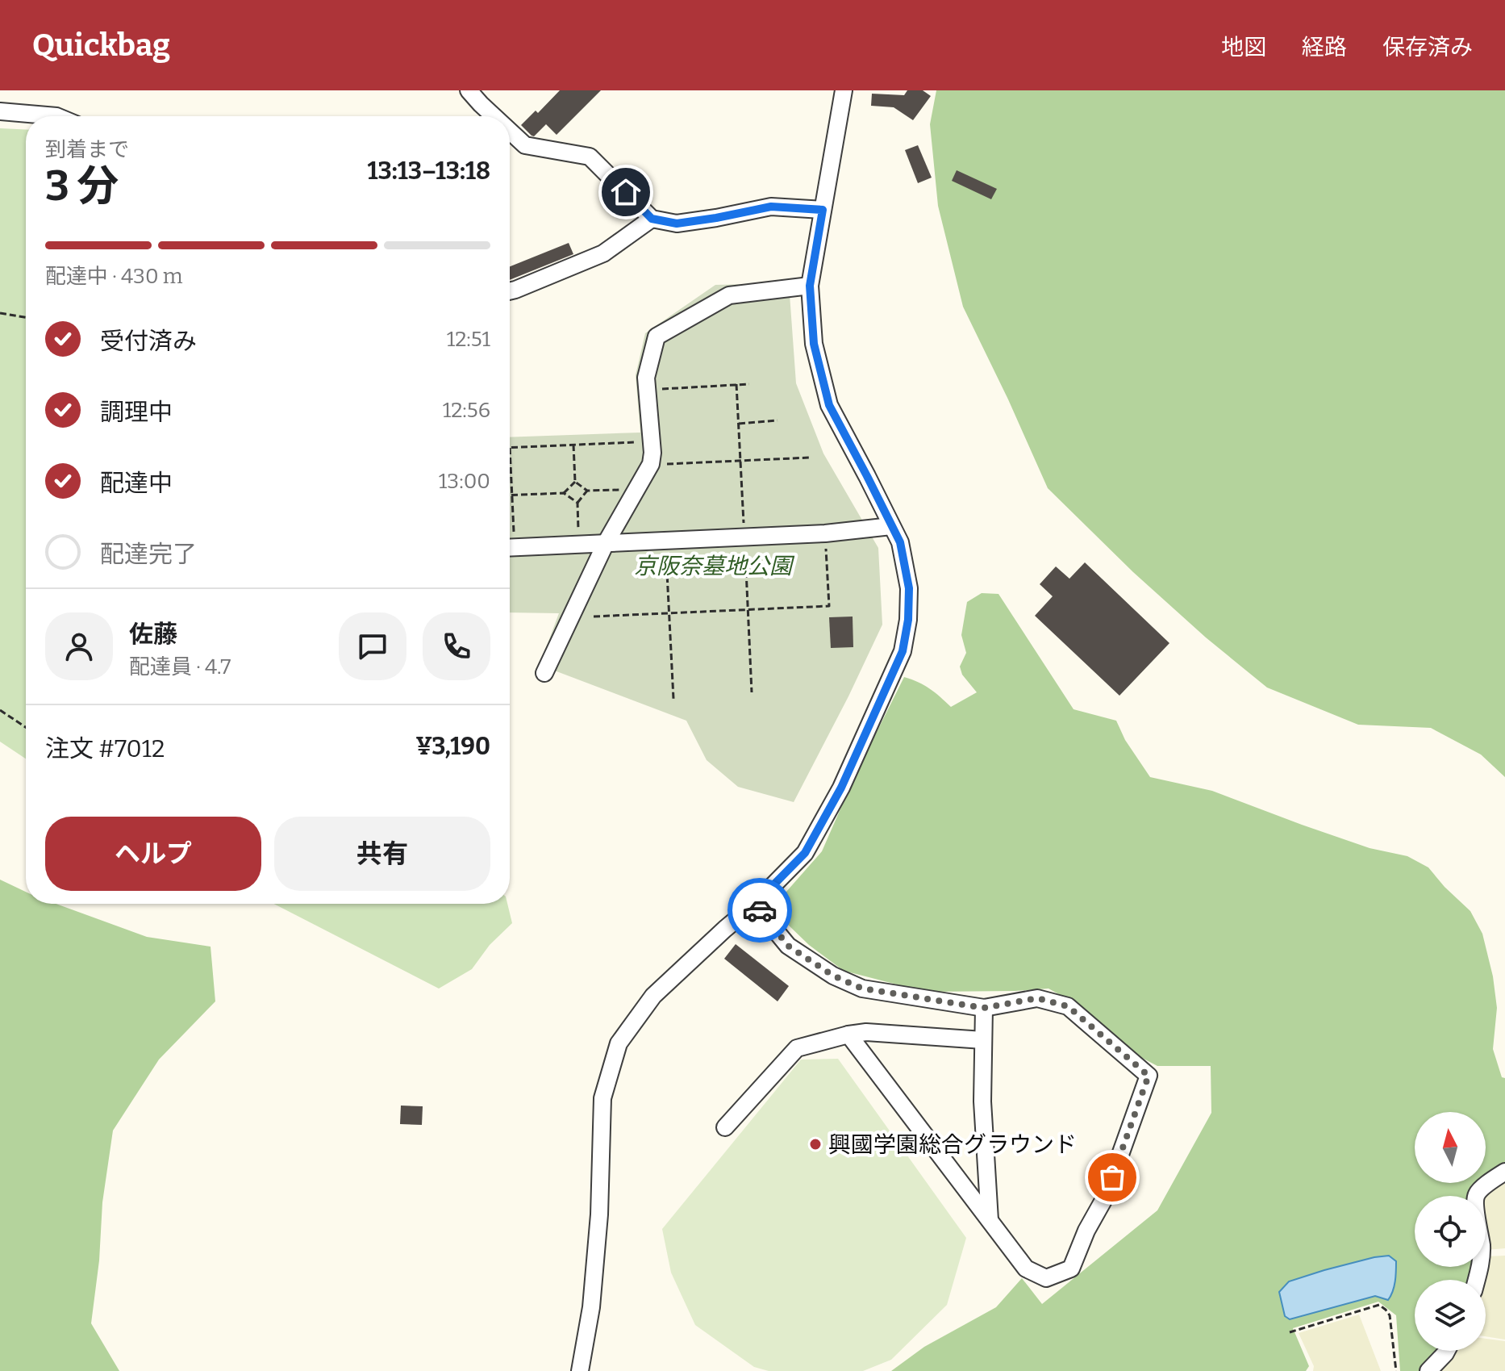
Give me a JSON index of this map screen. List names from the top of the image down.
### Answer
{
  "parks": ["京阪奈墓地公園"],
  "places": ["興國学園総合グラウンド"],
  "north": "top",
  "page": {
    "header": "Quickbag",
    "nav": ["地図", "経路", "保存済み"],
    "heading": ["3 分", "到着まで", "13:13–13:18"],
    "panel": [
      "佐藤",
      "配達員 · 4.7",
      "注文 #7012",
      "¥3,190"
    ],
    "bar": "配達中 · 430 m",
    "list": [
      ["受付済み", "12:51"],
      ["調理中", "12:56"],
      ["配達中", "13:00"],
      "配達完了"
    ],
    "buttons": ["ヘルプ", "共有"]
  }
}
